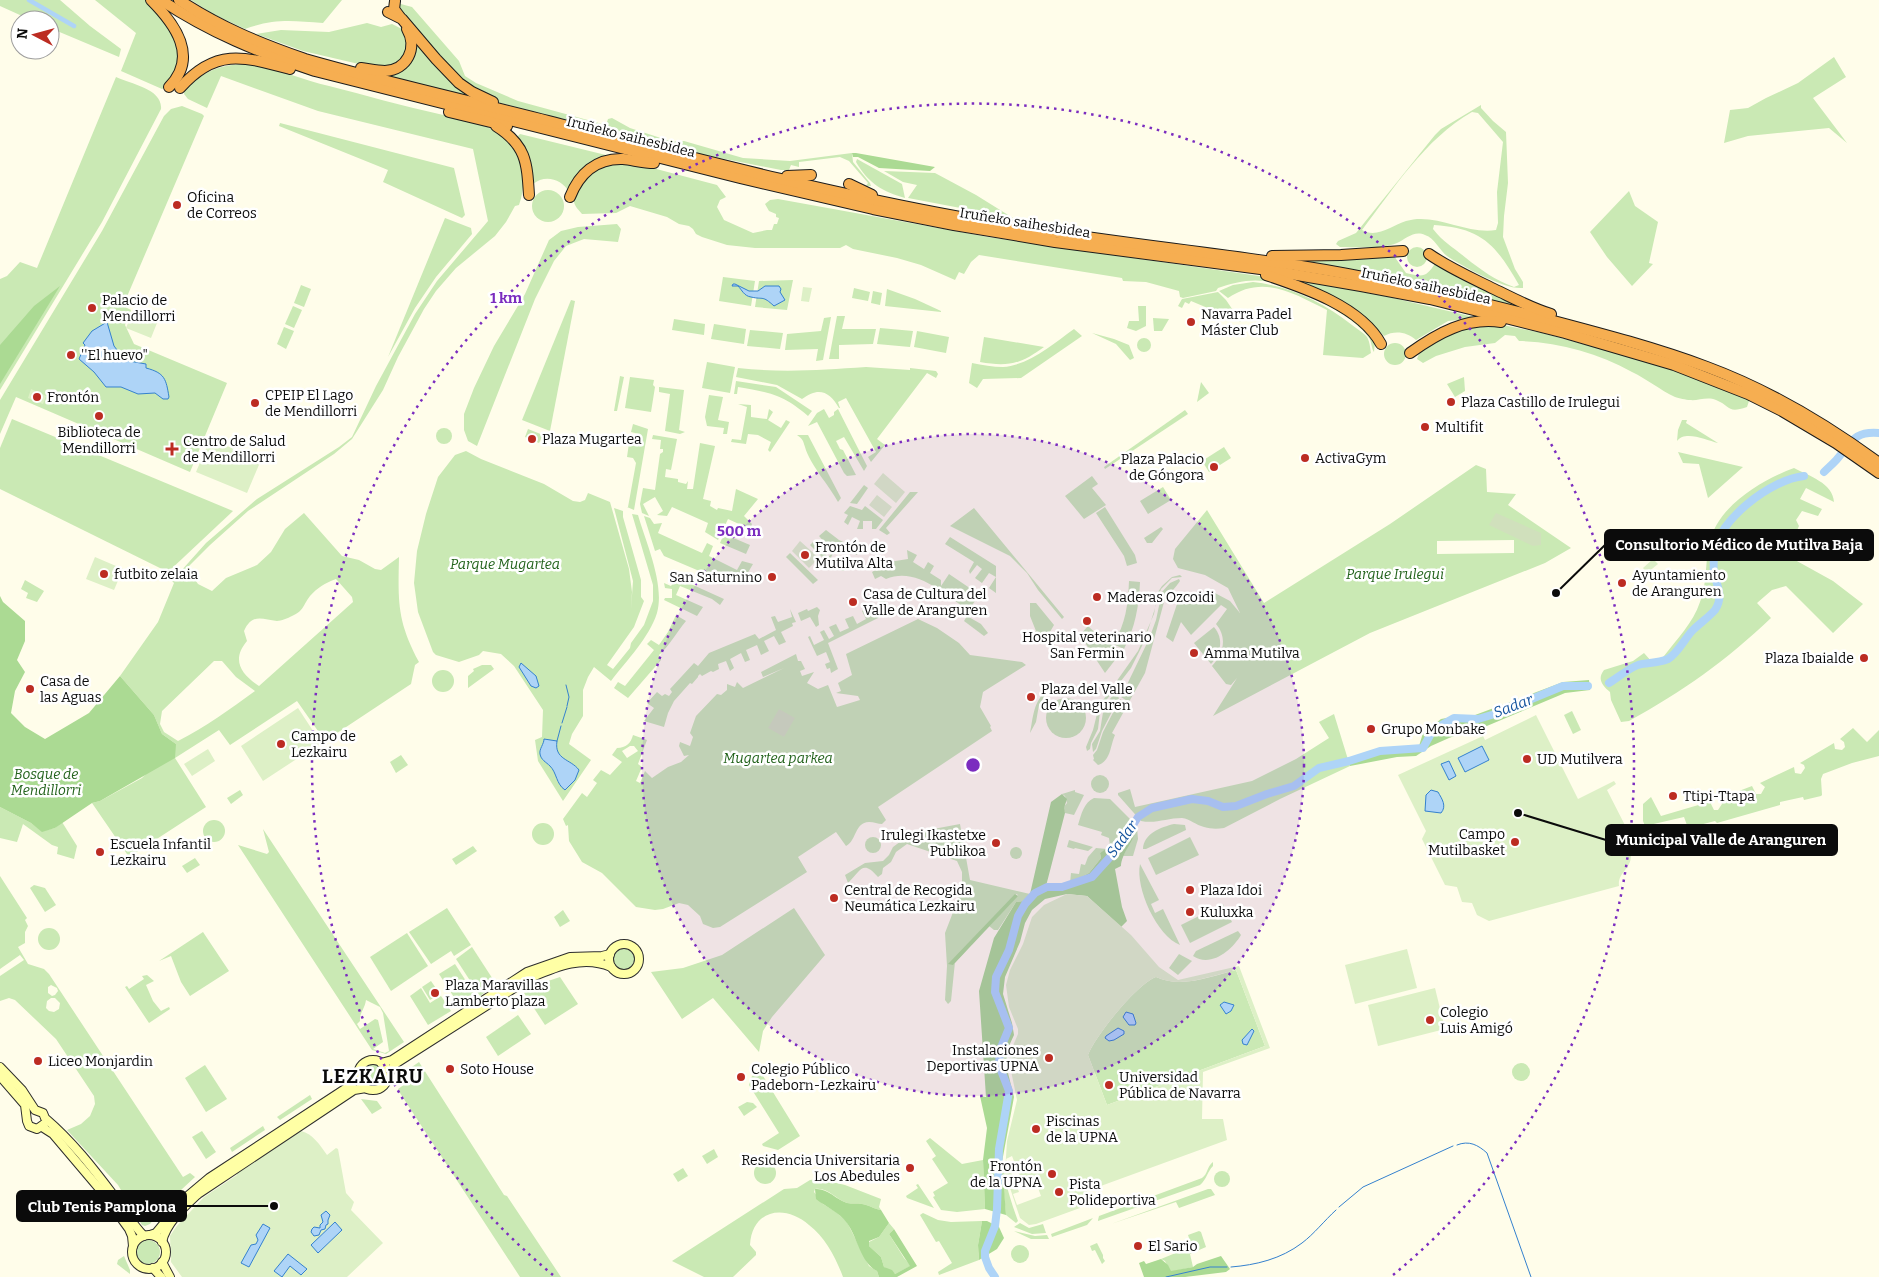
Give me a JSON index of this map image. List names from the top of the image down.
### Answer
{
  "streets": {
    "highway": ["Iruñeko saihesbidea"]
  },
  "districts": ["LEZKAIRU"],
  "water": ["Sadar"],
  "parks": [
    "Parque Mugartea",
    "Parque Irulegui",
    "Mugartea parkea",
    "Bosque de Mendillorri"
  ],
  "places": {
    "other": [
      "Oficina de Correos",
      "Palacio de Mendillorri",
      "Navarra Padel Máster Club",
      "''El huevo\"",
      "Frontón",
      "Plaza Castillo de Irulegui",
      "CPEIP El Lago de Mendillorri",
      "Biblioteca de Mendillorri",
      "Multifit",
      "Plaza Mugartea",
      "ActivaGym",
      "Plaza Palacio de Góngora",
      "Frontón de Mutilva Alta",
      "futbito zelaia",
      "San Saturnino",
      "Ayuntamiento de Aranguren",
      "Consultorio Médico de Mutilva Baja",
      "Maderas Ozcoidi",
      "Casa de Cultura del Valle de Aranguren",
      "Hospital veterinario San Fermin",
      "Amma Mutilva",
      "Plaza Ibaialde",
      "Casa de las Aguas",
      "Plaza del Valle de Aranguren",
      "Grupo Monbake",
      "Campo de Lezkairu",
      "UD Mutilvera",
      "Ttipi-Ttapa",
      "Municipal Valle de Aranguren",
      "Campo Mutilbasket",
      "Irulegi Ikastetxe Publikoa",
      "Escuela Infantil Lezkairu",
      "Plaza Idoi",
      "Central de Recogida Neumática Lezkairu",
      "Kuluxka",
      "Plaza Maravillas Lamberto plaza",
      "Colegio Luis Amigó",
      "Instalaciones Deportivas UPNA",
      "Liceo Monjardin",
      "Soto House",
      "Colegio Público Padeborn-Lezkairu",
      "Universidad Pública de Navarra",
      "Piscinas de la UPNA",
      "Residencia Universitaria Los Abedules",
      "Frontón de la UPNA",
      "Pista Polideportiva",
      "Club Tenis Pamplona",
      "El Sario"
    ],
    "health": ["Centro de Salud de Mendillorri"]
  },
  "north": "left",
  "rings": ["1 km", "500 m"]
}
